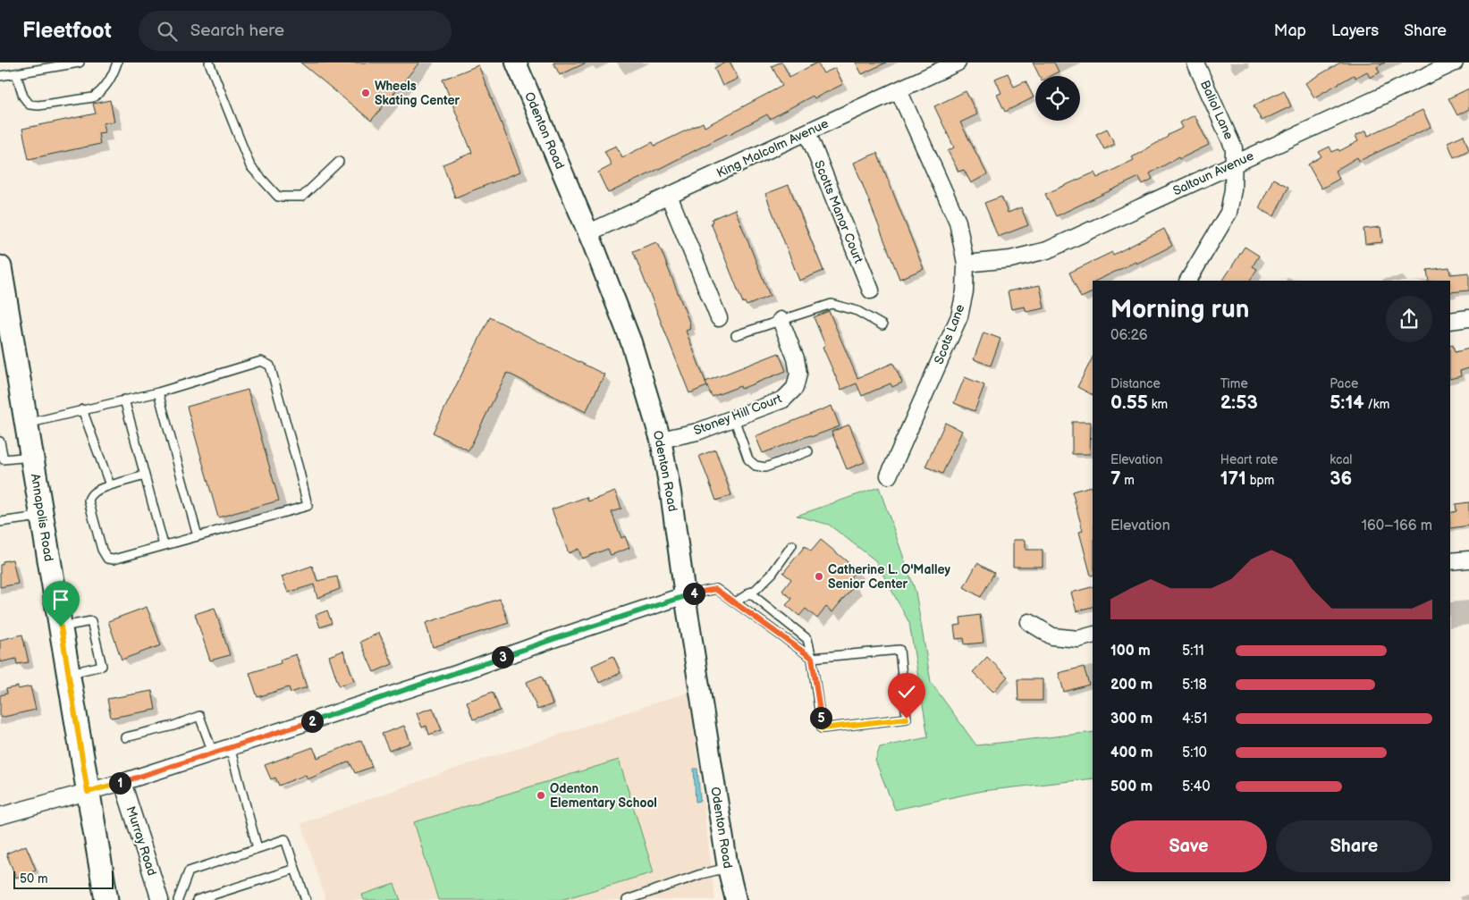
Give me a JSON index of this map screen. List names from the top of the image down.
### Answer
{
  "streets": {
    "main road": ["Annapolis Road"],
    "street": [
      "Baliol Lane",
      "Odenton Road",
      "King Malcolm Avenue",
      "Saltoun Avenue",
      "Scotts Manor Court",
      "Scots Lane",
      "Stoney Hill Court",
      "Murray Road"
    ]
  },
  "crossings": [
    ["Baliol Lane", "Saltoun Avenue"],
    ["Odenton Road", "King Malcolm Avenue"],
    ["Odenton Road", "Stoney Hill Court"],
    ["King Malcolm Avenue", "Scotts Manor Court"],
    ["King Malcolm Avenue", "Scots Lane"],
    ["Saltoun Avenue", "Scots Lane"]
  ],
  "places": ["Wheels Skating Center", "Catherine L. O'Malley Senior Center", "Odenton Elementary School"],
  "scale_bar": "50 m",
  "page": {
    "header": "Fleetfoot",
    "search": "Search here",
    "nav": ["Map", "Layers", "Share"],
    "heading": ["Morning run", "06:26"],
    "stats": [
      ["Distance", "0.55 km"],
      ["Time", "2:53"],
      ["Pace", "5:14 /km"],
      ["Elevation", "7 m"],
      ["Heart rate", "171 bpm"],
      ["kcal", "36"]
    ],
    "chart": ["Elevation", "160–166 m"],
    "pins": [
      "4",
      "3",
      "5",
      "2",
      "1"
    ],
    "list": [
      {
        "name": "100 m",
        "note": "5:11"
      },
      {
        "name": "200 m",
        "note": "5:18"
      },
      {
        "name": "300 m",
        "note": "4:51"
      },
      {
        "name": "400 m",
        "note": "5:10"
      },
      {
        "name": "500 m",
        "note": "5:40"
      }
    ],
    "buttons": ["Save", "Share"],
    "scale": "50 m"
  }
}
